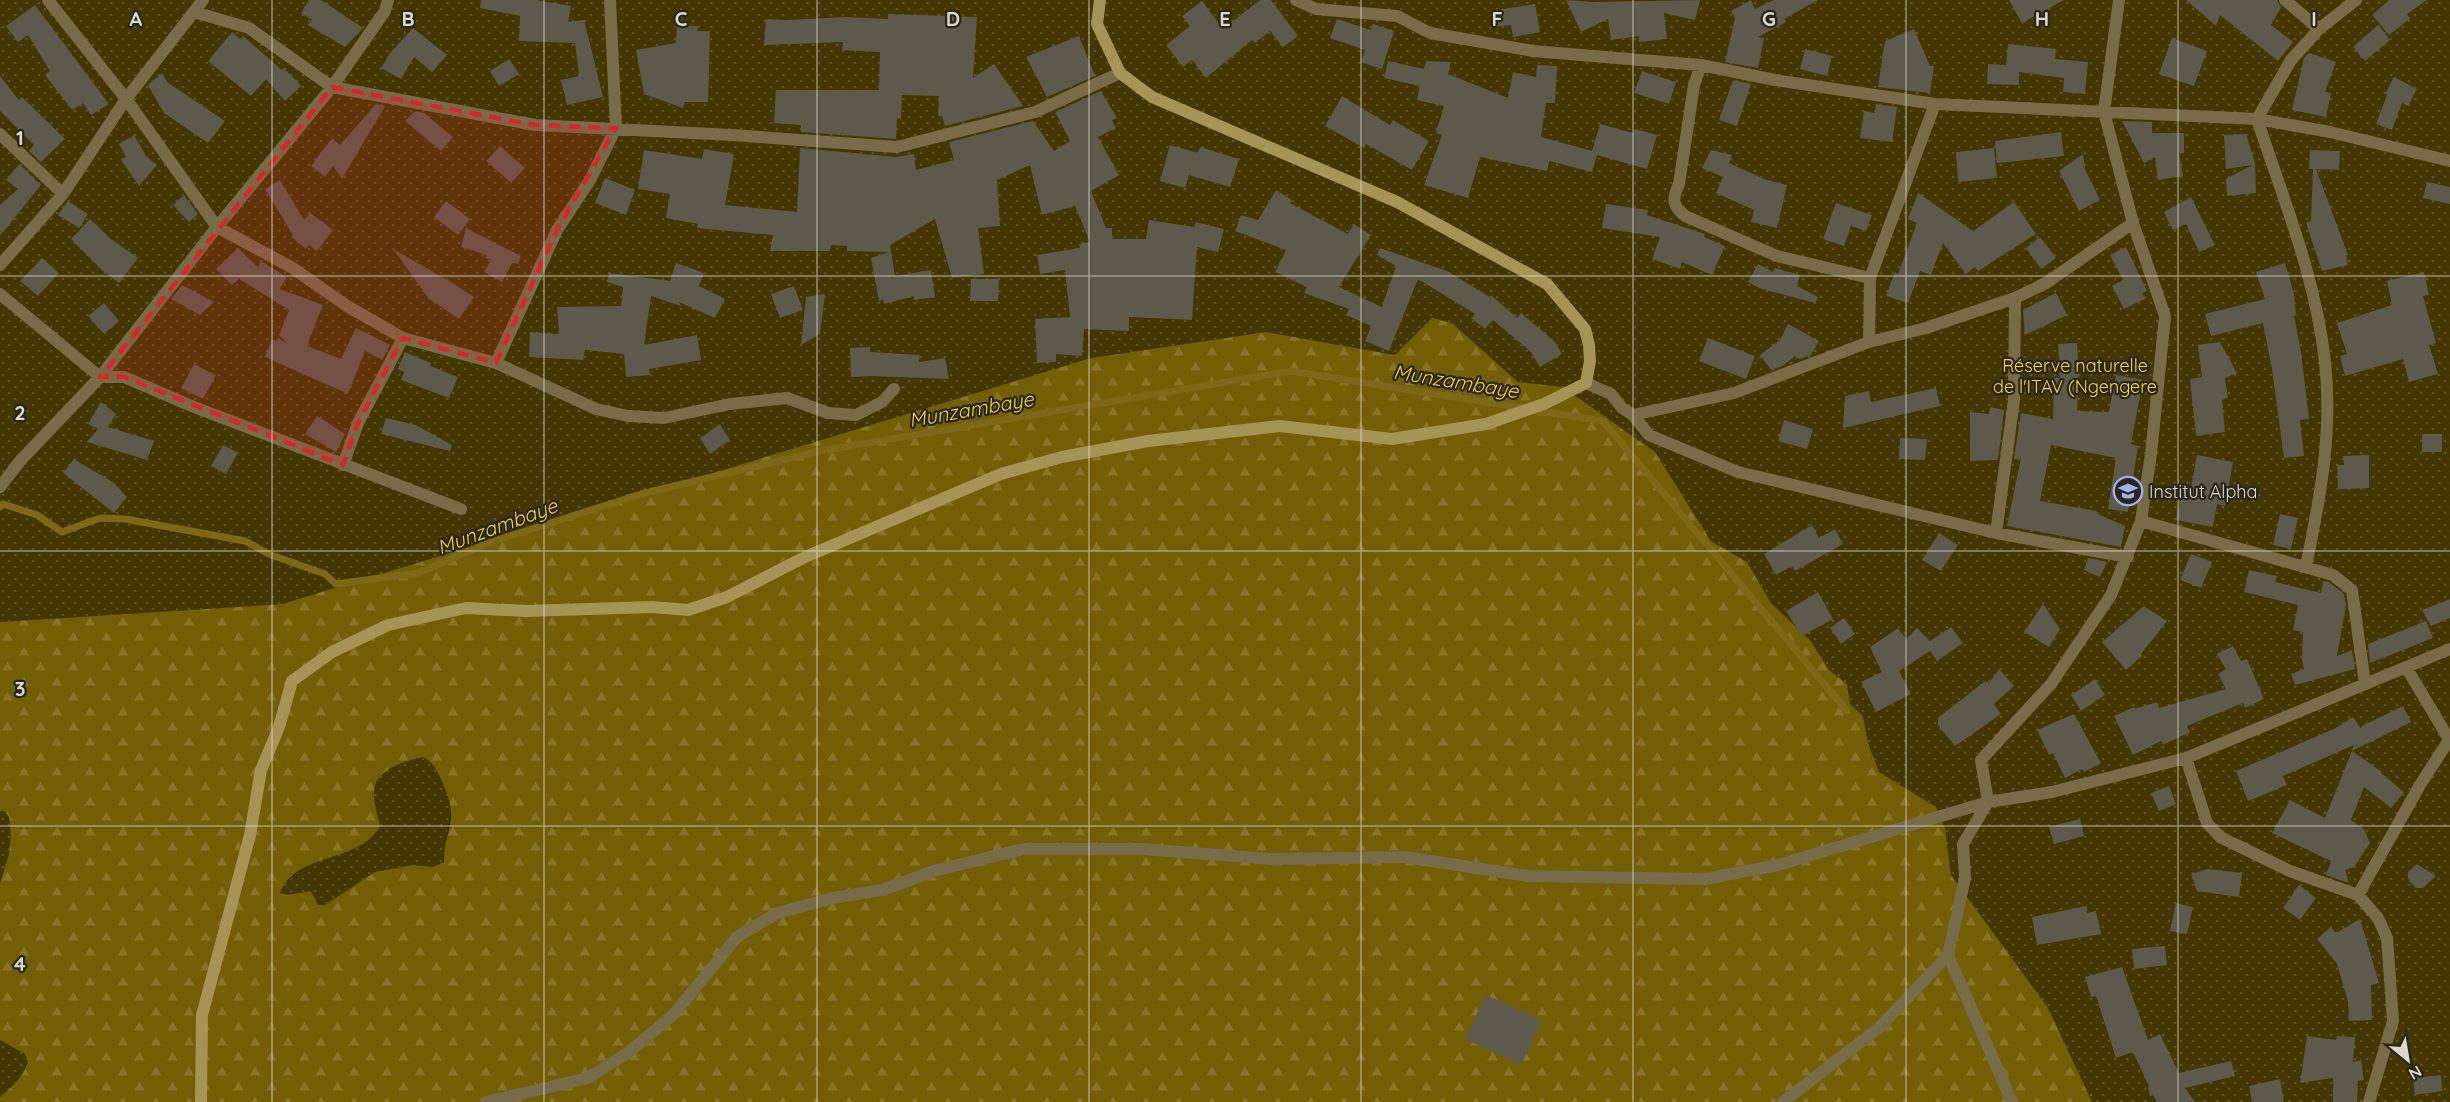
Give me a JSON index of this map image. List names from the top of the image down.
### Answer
{
  "water": ["Munzambaye"],
  "parks": ["Réserve naturelle de l'ITAV (Ngengere"],
  "places": {
    "school or university": ["Institut Alpha"]
  },
  "north": "bottom right",
  "grid": {
    "columns": [
      "A",
      "B",
      "C",
      "D",
      "E",
      "F",
      "G",
      "H",
      "I"
    ],
    "rows": [
      "1",
      "2",
      "3",
      "4"
    ]
  }
}
